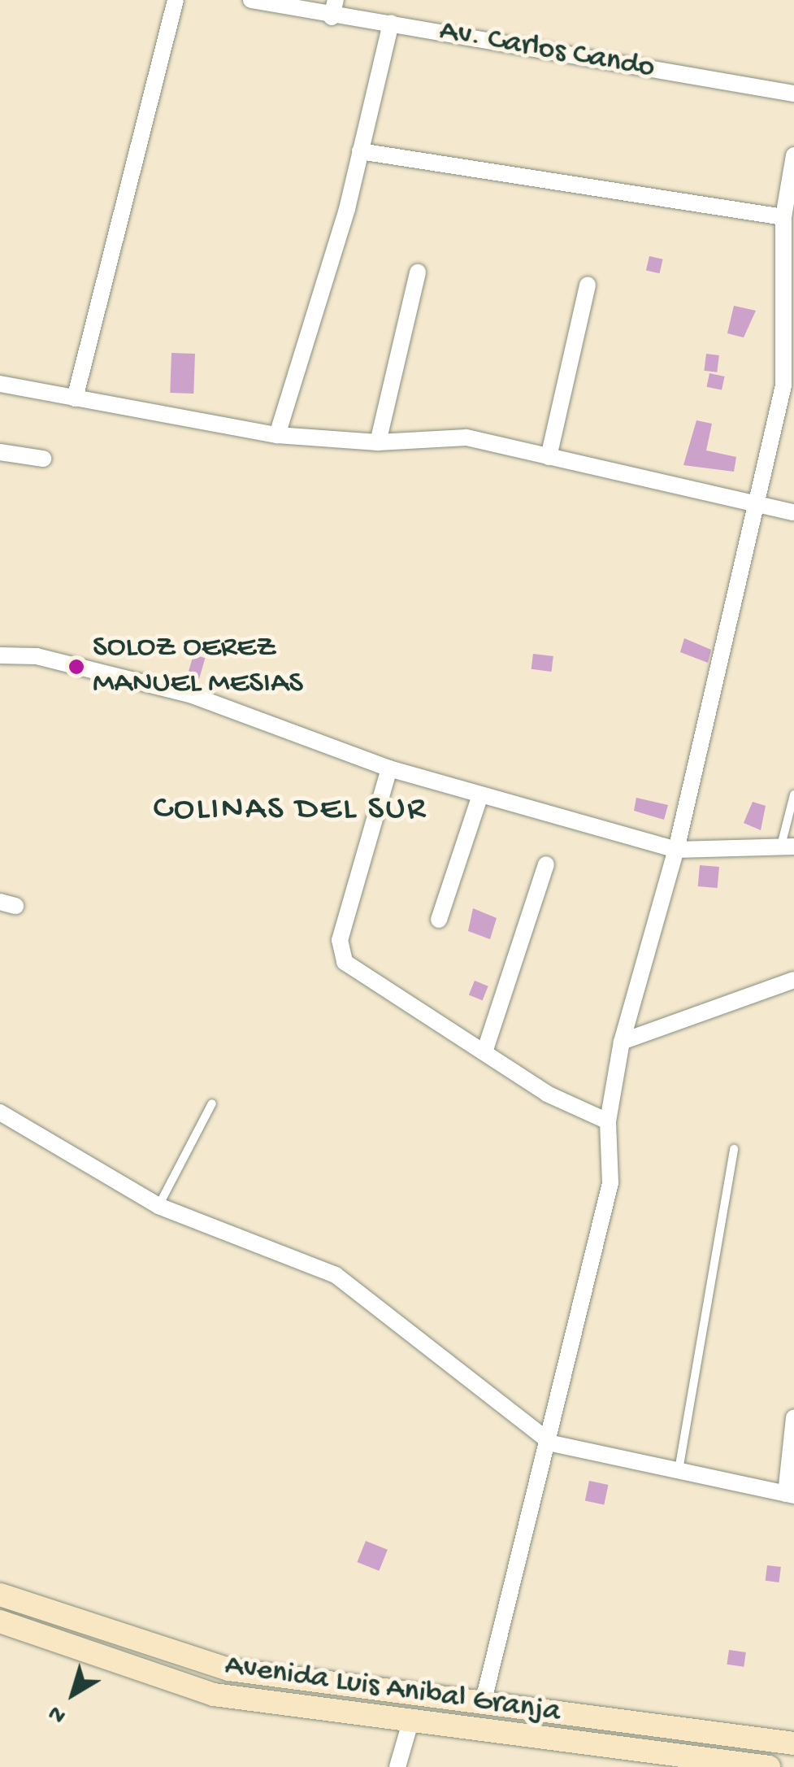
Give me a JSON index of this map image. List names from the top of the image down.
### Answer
{
  "streets": {
    "main road": ["Avenida Luis Anibal Granja"],
    "street": ["Av. Carlos Cando"]
  },
  "districts": ["COLINAS DEL SUR"],
  "places": ["SOLOZ OEREZ MANUEL MESIAS"],
  "north": "bottom left"
}
